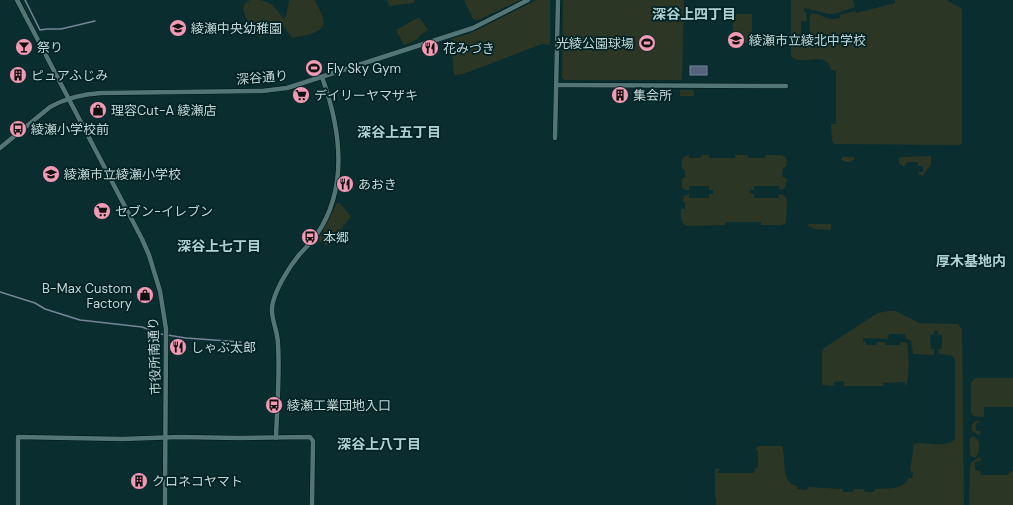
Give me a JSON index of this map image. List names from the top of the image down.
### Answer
{
  "streets": {
    "street": ["深谷通り", "市役所南通り"]
  },
  "crossings": [
    ["深谷通り", "市役所南通り"]
  ],
  "districts": [
    "深谷上四丁目",
    "深谷上五丁目",
    "深谷上七丁目",
    "厚木基地内",
    "深谷上八丁目"
  ],
  "places": {
    "school or university": ["綾瀬中央幼稚園", "綾瀬市立綾北中学校", "綾瀬市立綾瀬小学校"],
    "sports": ["光綾公園球場", "Fly Sky Gym"],
    "bar": ["祭り"],
    "restaurant": ["花みづき", "あおき", "しゃぶ太郎"],
    "building": ["ピュアふじみ", "集会所", "クロネコヤマト"],
    "supermarket": ["デイリーヤマザキ", "セブン-イレブン"],
    "shop": ["理容Cut-A 綾瀬店", "B-Max Custom Factory"],
    "bus stop": ["綾瀬小学校前", "本郷", "綾瀬工業団地入口"]
  }
}
